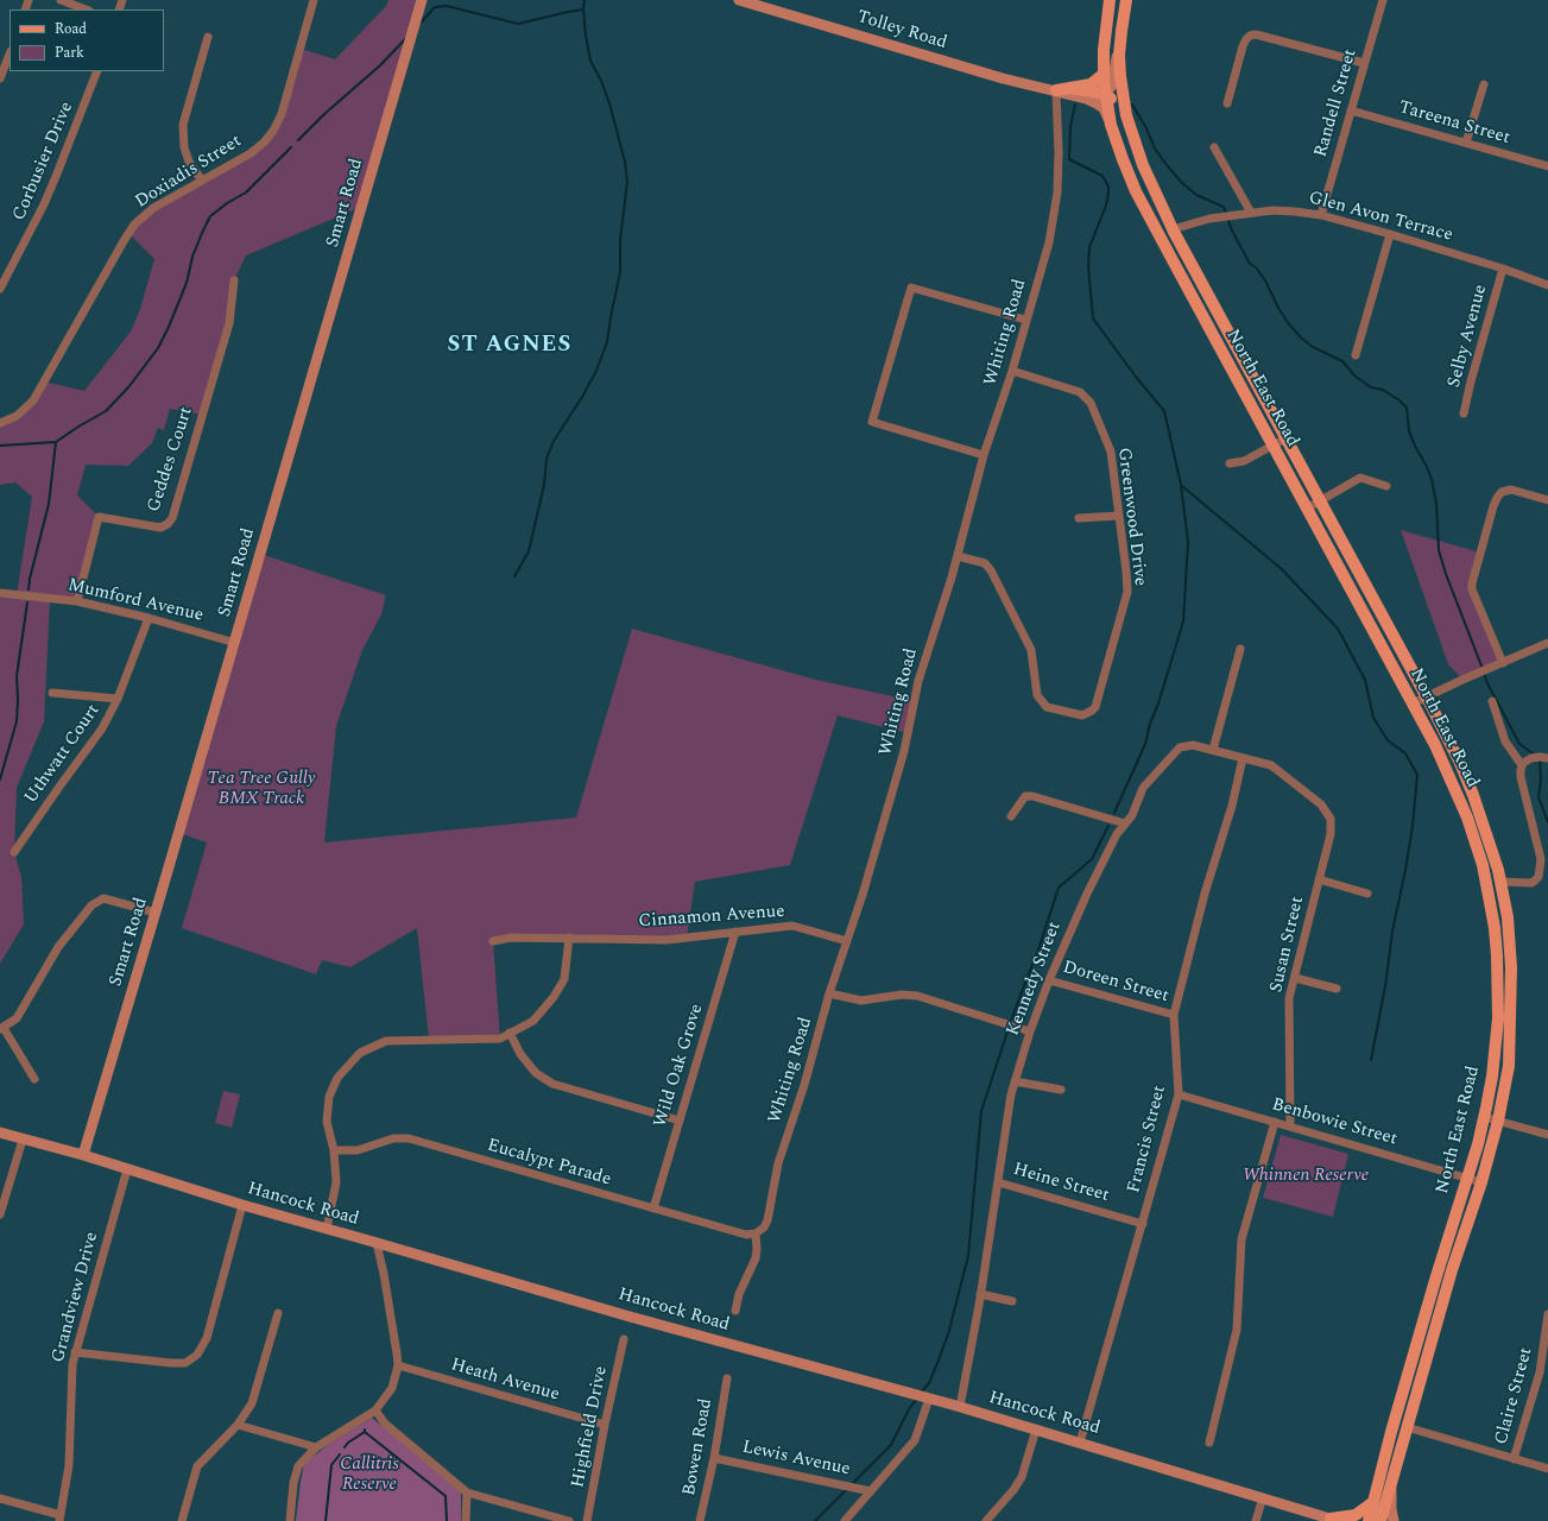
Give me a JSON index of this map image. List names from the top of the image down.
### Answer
{
  "streets": {
    "main road": [
      "Tolley Road",
      "Smart Road",
      "North East Road",
      "Hancock Road"
    ],
    "street": [
      "Randell Street",
      "Tareena Street",
      "Corbusier Drive",
      "Doxiadis Street",
      "Glen Avon Terrace",
      "Whiting Road",
      "Selby Avenue",
      "Geddes Court",
      "Greenwood Drive",
      "Mumford Avenue",
      "Uthwatt Court",
      "Cinnamon Avenue",
      "Susan Street",
      "Kennedy Street",
      "Doreen Street",
      "Wild Oak Grove",
      "Benbowie Street",
      "Francis Street",
      "Eucalypt Parade",
      "Heine Street",
      "Grandview Drive",
      "Heath Avenue",
      "Claire Street",
      "Highfield Drive",
      "Bowen Road",
      "Lewis Avenue"
    ]
  },
  "crossings": [
    ["Tolley Road", "Whiting Road"],
    ["Randell Street", "Tareena Street"],
    ["Randell Street", "Glen Avon Terrace"],
    ["Smart Road", "Mumford Avenue"],
    ["Smart Road", "Hancock Road"],
    ["Glen Avon Terrace", "Selby Avenue"],
    ["Glen Avon Terrace", "North East Road"],
    ["Whiting Road", "Greenwood Drive"],
    ["Whiting Road", "Cinnamon Avenue"],
    ["Whiting Road", "Eucalypt Parade"],
    ["North East Road", "Benbowie Street"],
    ["Geddes Court", "Mumford Avenue"],
    ["Mumford Avenue", "Uthwatt Court"],
    ["Cinnamon Avenue", "Wild Oak Grove"],
    ["Susan Street", "Kennedy Street"],
    ["Susan Street", "Benbowie Street"],
    ["Kennedy Street", "Doreen Street"],
    ["Kennedy Street", "Francis Street"],
    ["Kennedy Street", "Heine Street"],
    ["Kennedy Street", "Hancock Road"],
    ["Doreen Street", "Francis Street"],
    ["Wild Oak Grove", "Eucalypt Parade"],
    ["Benbowie Street", "Francis Street"],
    ["Francis Street", "Heine Street"],
    ["Francis Street", "Hancock Road"],
    ["Hancock Road", "Grandview Drive"],
    ["Heath Avenue", "Highfield Drive"],
    ["Bowen Road", "Lewis Avenue"]
  ],
  "districts": ["ST AGNES"],
  "parks": ["Tea Tree Gully BMX Track", "Whinnen Reserve", "Callitris Reserve"],
  "legend": ["Road", "Park"]
}
